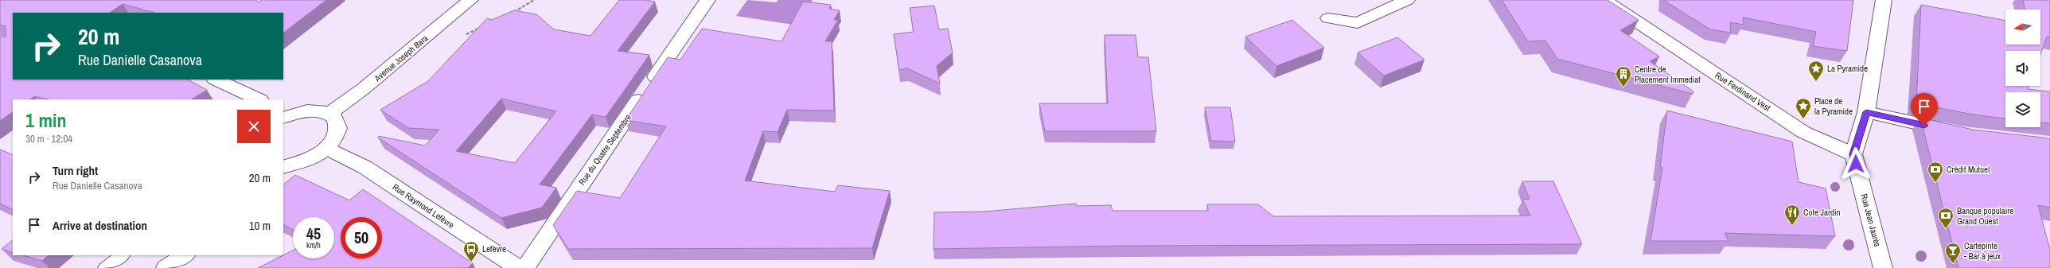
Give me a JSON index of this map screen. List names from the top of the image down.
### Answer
{
  "streets": {
    "street": [
      "Avenue Joseph Bara",
      "Rue Ferdinand Vest",
      "Rue du Quatre Septembre",
      "Rue Raymond Lefèvre",
      "Rue Jean Jaurès"
    ]
  },
  "crossings": [
    ["Rue Ferdinand Vest", "Rue Jean Jaurès"]
  ],
  "places": {
    "place": ["La Pyramide", "Place de la Pyramide"],
    "building": ["Centre de Placement Immediat"],
    "bank": ["Crédit Mutuel", "Banque populaire Grand Ouest"],
    "restaurant": ["Cote Jardin"],
    "bus stop": ["Lefèvre"],
    "bar": ["Cartepinte - Bar à jeux"]
  },
  "north": "left",
  "page": {
    "turn": ["20 m", "Rue Danielle Casanova"],
    "heading": ["1 min", "30 m · 12:04"],
    "list": [
      {
        "name": "Turn right",
        "note": "Rue Danielle Casanova",
        "value": "20 m"
      },
      {
        "name": "Arrive at destination",
        "value": "10 m"
      }
    ],
    "speed": "45 km/h",
    "limit": "50"
  }
}
